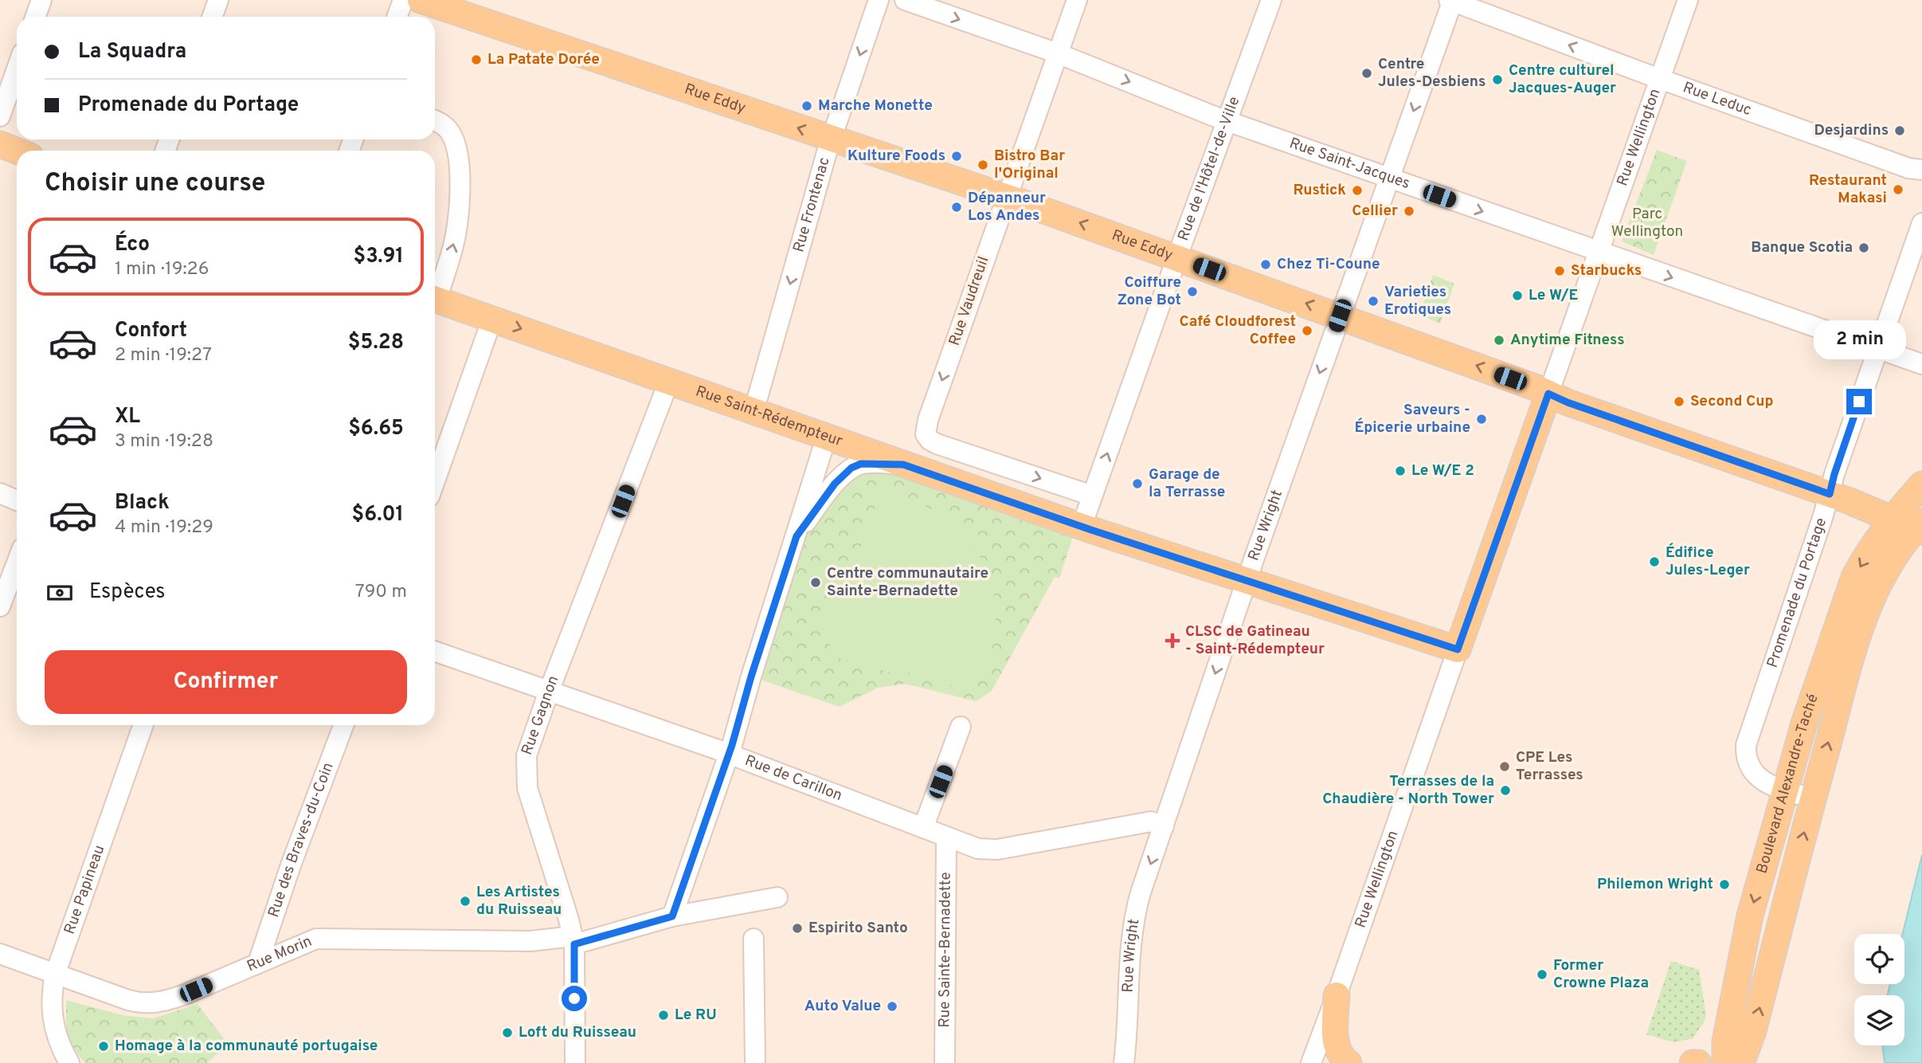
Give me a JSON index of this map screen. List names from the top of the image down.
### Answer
{
  "streets": {
    "main road": [
      "Rue Eddy",
      "Rue Wellington",
      "Rue Saint-Rédempteur",
      "Boulevard Alexandre-Taché"
    ],
    "street": [
      "Rue Leduc",
      "Rue Saint-Jacques",
      "Rue de l'Hôtel-de-Ville",
      "Rue Frontenac",
      "Rue Vaudreuil",
      "Rue Wright",
      "Promenade du Portage",
      "Rue Gagnon",
      "Rue de Carillon",
      "Rue des Braves-du-Coin",
      "Rue Papineau",
      "Rue Sainte-Bernadette",
      "Rue Morin"
    ]
  },
  "crossings": [
    ["Rue Leduc", "Rue Wellington"],
    ["Rue Leduc", "Rue Wright"],
    ["Rue Eddy", "Rue Wellington"],
    ["Rue Eddy", "Rue de l'Hôtel-de-Ville"],
    ["Rue Eddy", "Rue Frontenac"],
    ["Rue Eddy", "Rue Vaudreuil"],
    ["Rue Eddy", "Rue Wright"],
    ["Rue Eddy", "Promenade du Portage"],
    ["Rue Eddy", "Boulevard Alexandre-Taché"],
    ["Rue Wellington", "Rue Saint-Jacques"],
    ["Rue Wellington", "Rue Saint-Rédempteur"],
    ["Rue Saint-Jacques", "Rue de l'Hôtel-de-Ville"],
    ["Rue Saint-Jacques", "Rue Vaudreuil"],
    ["Rue Saint-Jacques", "Rue Wright"],
    ["Rue Saint-Jacques", "Promenade du Portage"],
    ["Rue de l'Hôtel-de-Ville", "Rue Vaudreuil"],
    ["Rue de l'Hôtel-de-Ville", "Rue Saint-Rédempteur"],
    ["Rue Frontenac", "Rue Saint-Rédempteur"],
    ["Rue Saint-Rédempteur", "Rue Wright"],
    ["Rue Saint-Rédempteur", "Rue Gagnon"],
    ["Rue Wright", "Rue de Carillon"],
    ["Promenade du Portage", "Boulevard Alexandre-Taché"],
    ["Rue Gagnon", "Rue de Carillon"],
    ["Rue Gagnon", "Rue Morin"],
    ["Rue de Carillon", "Rue Sainte-Bernadette"],
    ["Rue des Braves-du-Coin", "Rue Morin"],
    ["Rue Papineau", "Rue Morin"]
  ],
  "one_way": [
    "Rue Leduc",
    "Rue Eddy",
    "Rue Saint-Jacques",
    "Rue de l'Hôtel-de-Ville",
    "Rue Frontenac",
    "Rue Wright"
  ],
  "parks": ["Parc Wellington"],
  "places": {
    "other": [
      "La Patate Dorée",
      "Centre Jules-Desbiens",
      "Centre culturel Jacques-Auger",
      "Marche Monette",
      "Desjardins",
      "Kulture Foods",
      "Bistro Bar l'Original",
      "Restaurant Makasi",
      "Rustick",
      "Dépanneur Los Andes",
      "Cellier",
      "Banque Scotia",
      "Chez Ti-Coune",
      "Starbucks",
      "Coiffure Zone Bot",
      "Le W/E",
      "Varieties Erotiques",
      "Café Cloudforest Coffee",
      "Anytime Fitness",
      "Second Cup",
      "Saveurs - Épicerie urbaine",
      "Le W/E 2",
      "Garage de la Terrasse",
      "Édifice Jules-Leger",
      "Centre communautaire Sainte-Bernadette",
      "CPE Les Terrasses",
      "Terrasses de la Chaudière - North Tower",
      "Philemon Wright",
      "Les Artistes du Ruisseau",
      "Espirito Santo",
      "Former Crowne Plaza",
      "Auto Value",
      "Le RU",
      "Loft du Ruisseau",
      "Homage à la communauté portugaise"
    ],
    "health": ["CLSC de Gatineau - Saint-Rédempteur"]
  },
  "page": {
    "banner": ["La Squadra", "Promenade du Portage"],
    "heading": "Choisir une course",
    "list": [
      {
        "name": "Éco",
        "note": "1 min · 19:26",
        "value": "$3.91"
      },
      {
        "name": "Confort",
        "note": "2 min · 19:27",
        "value": "$5.28"
      },
      {
        "name": "XL",
        "note": "3 min · 19:28",
        "value": "$6.65"
      },
      {
        "name": "Black",
        "note": "4 min · 19:29",
        "value": "$6.01"
      }
    ],
    "bubble": "2 min",
    "pay": ["Espèces", "790 m"],
    "buttons": "Confirmer"
  }
}
